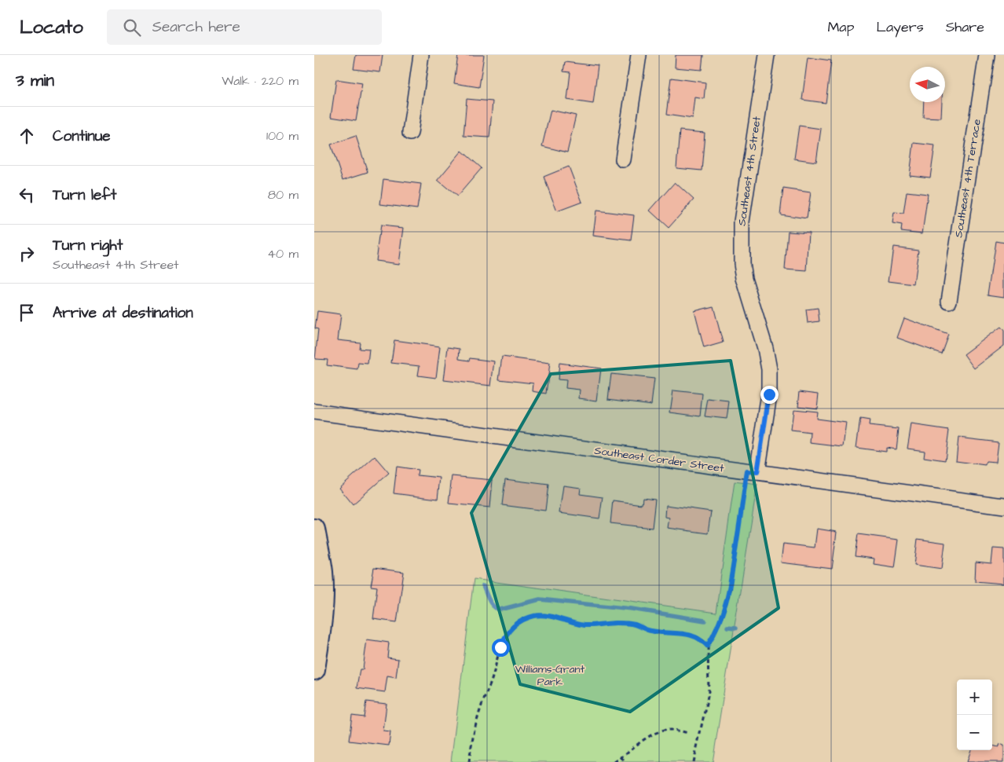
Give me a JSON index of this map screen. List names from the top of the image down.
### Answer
{
  "streets": {
    "street": ["Southeast 4th Street", "Southeast 4th Terrace", "Southeast Corder Street"]
  },
  "crossings": [
    ["Southeast 4th Street", "Southeast Corder Street"]
  ],
  "parks": ["Williams-Grant Park"],
  "north": "left",
  "page": {
    "header": "Locato",
    "search": "Search here",
    "nav": ["Map", "Layers", "Share"],
    "heading": ["3 min", "Walk · 220 m"],
    "list": [
      ["Continue", "100 m"],
      ["Turn left", "80 m"],
      ["Turn right", "Southeast 4th Street", "40 m"],
      "Arrive at destination"
    ],
    "map_buttons": ["+", "−"]
  }
}
